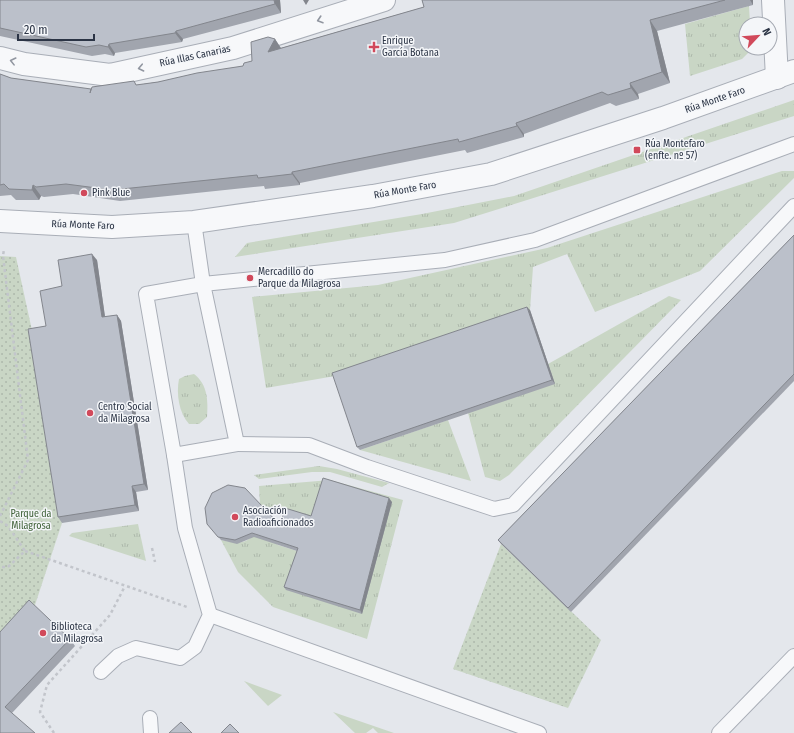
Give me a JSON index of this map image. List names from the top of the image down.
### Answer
{
  "streets": {
    "street": ["Rúa Illas Canarias", "Rúa Monte Faro"]
  },
  "one_way": ["Rúa Illas Canarias"],
  "parks": ["Parque da Milagrosa"],
  "places": {
    "health": ["Enrique García Botana"],
    "transit": ["Rúa Montefaro (enfte. nº 57)"],
    "other": [
      "Pink Blue",
      "Mercadillo do Parque da Milagrosa",
      "Centro Social da Milagrosa",
      "Asociación Radioaficionados",
      "Biblioteca da Milagrosa"
    ]
  },
  "scale_bar": "20 m",
  "north": "top right"
}
